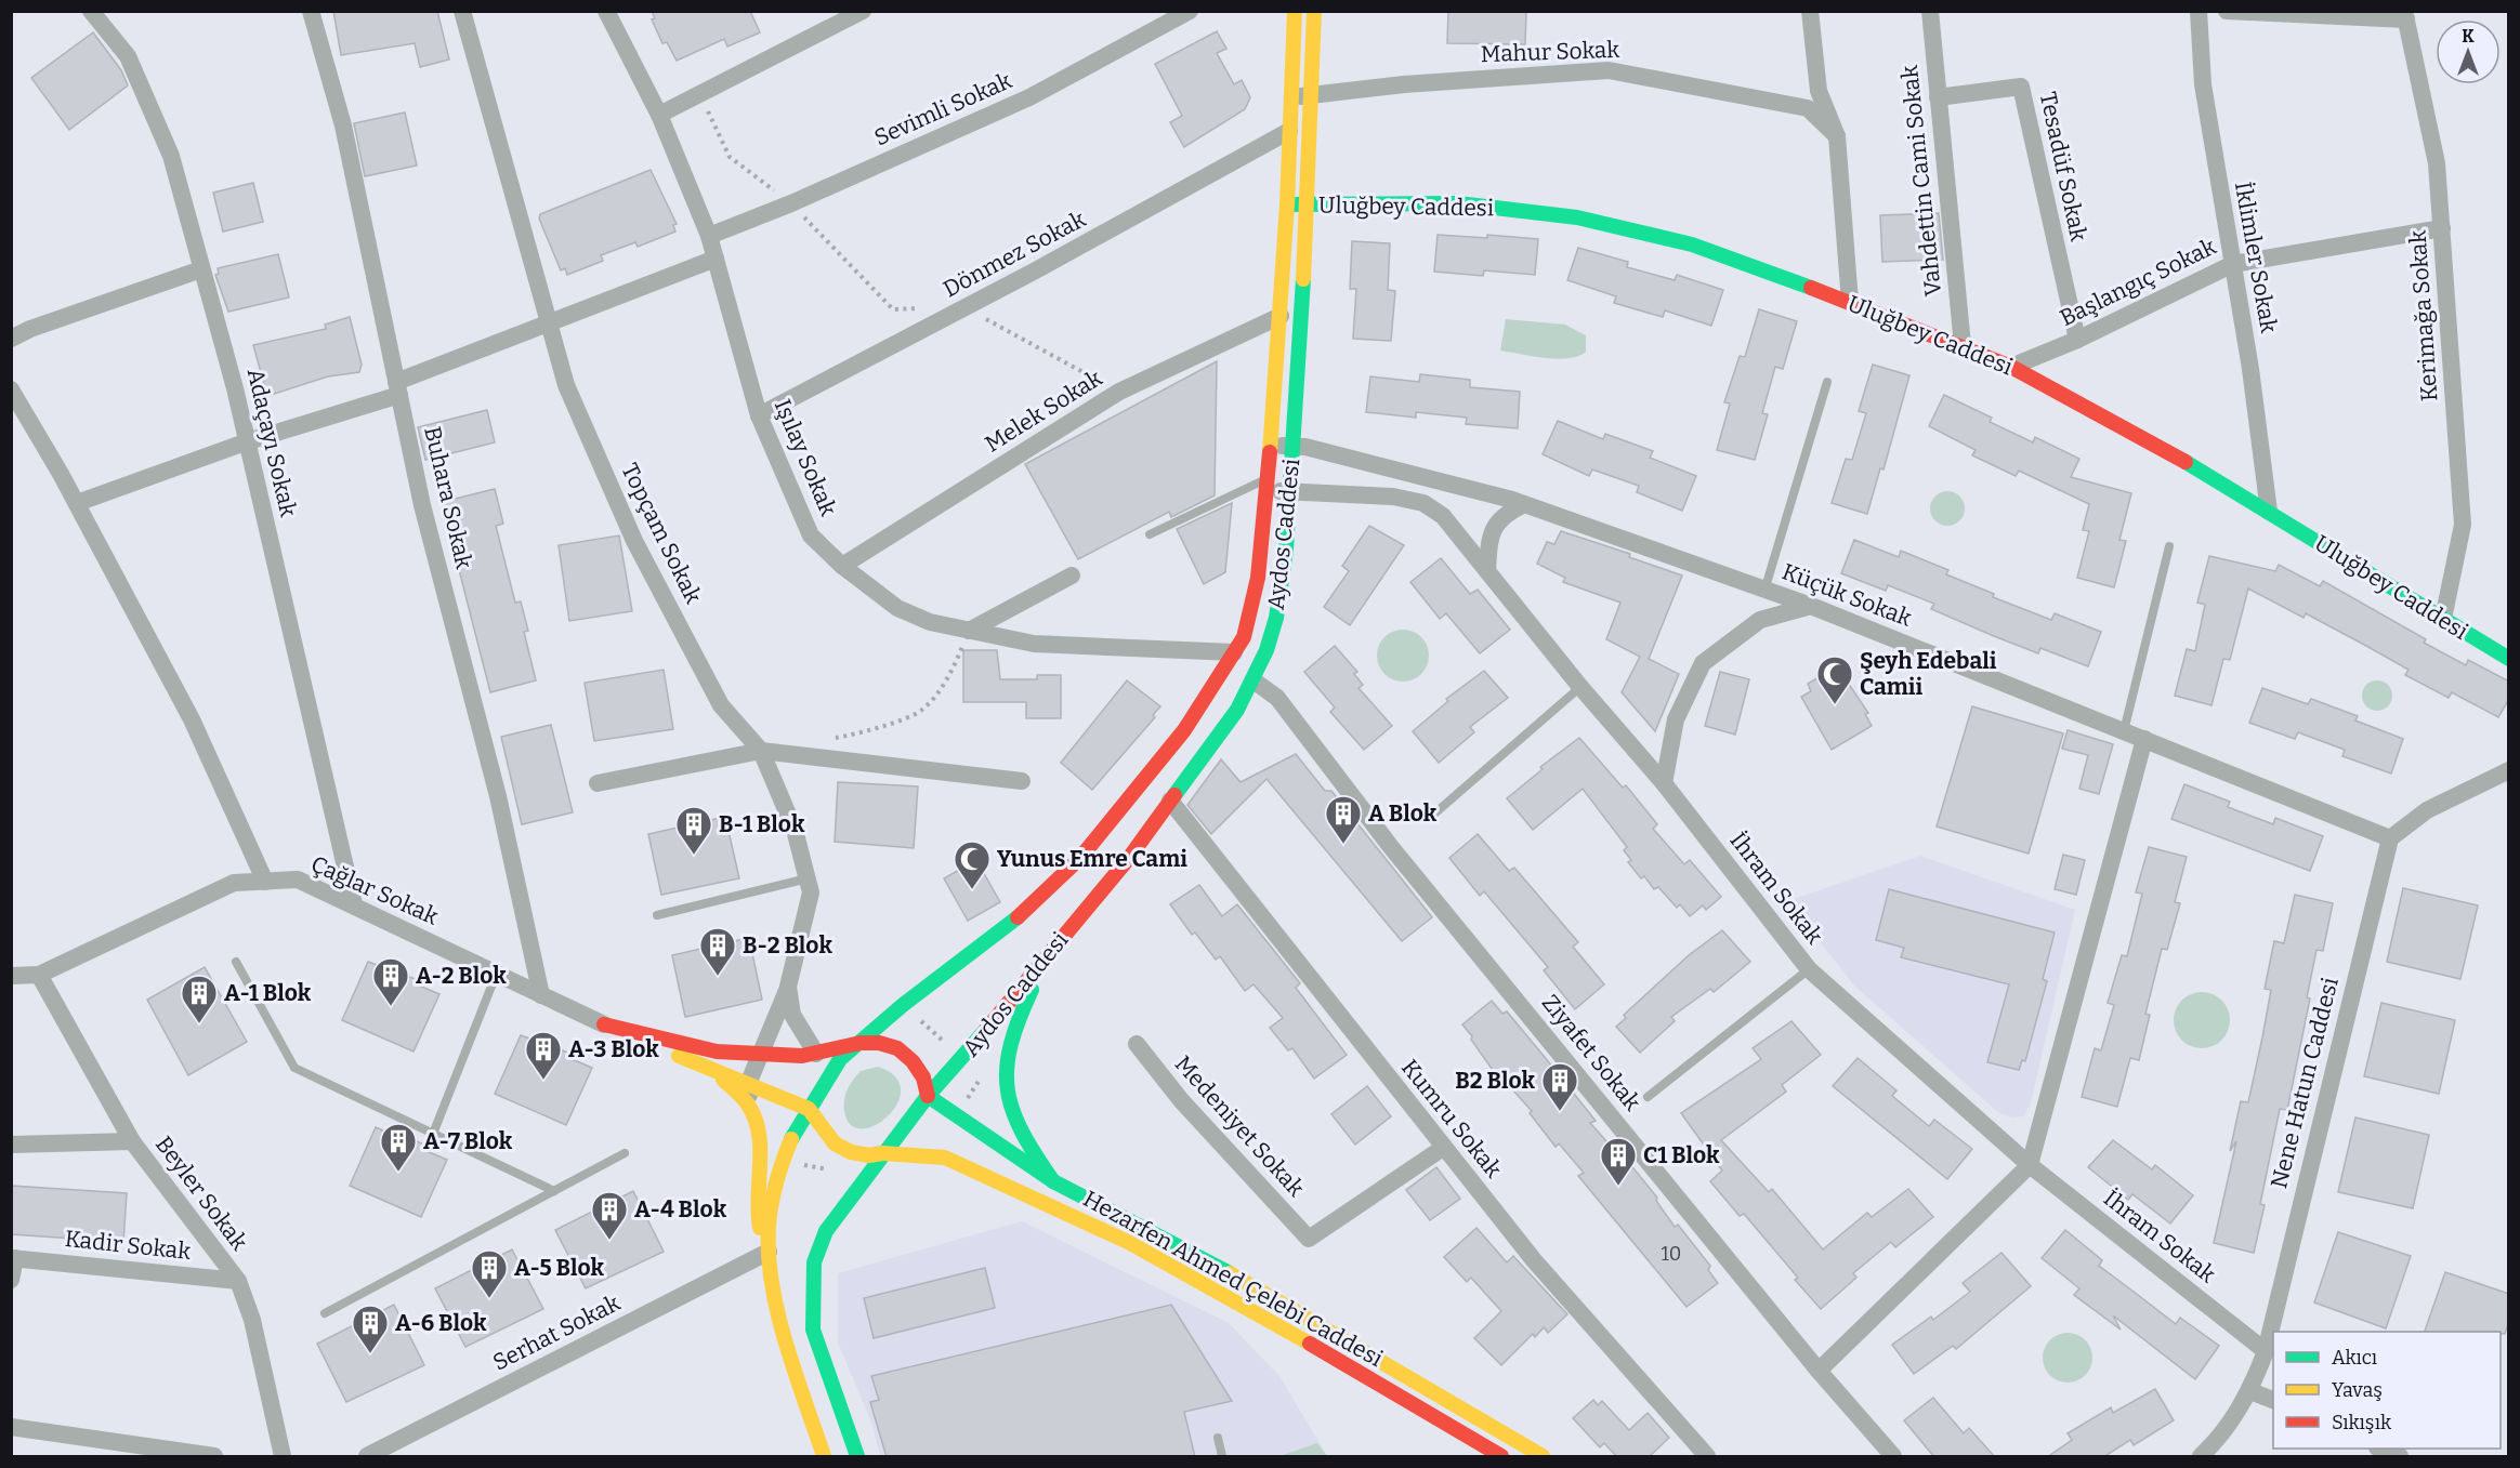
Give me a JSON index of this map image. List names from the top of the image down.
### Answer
{
  "streets": {
    "main road": ["Uluğbey Caddesi", "Aydos Caddesi", "Hezarfen Ahmed Çelebi Caddesi"],
    "street": [
      "Mahur Sokak",
      "Sevimli Sokak",
      "Tesadüf Sokak",
      "Vahdettin Cami Sokak",
      "Dönmez Sokak",
      "İklimler Sokak",
      "Başlangıç Sokak",
      "Kerimağa Sokak",
      "Melek Sokak",
      "Adaçayı Sokak",
      "Işılay Sokak",
      "Buhara Sokak",
      "Topçam Sokak",
      "Küçük Sokak",
      "İhram Sokak",
      "Çağlar Sokak",
      "Ziyafet Sokak",
      "Nene Hatun Caddesi",
      "Kumru Sokak",
      "Medeniyet Sokak",
      "Beyler Sokak",
      "Kadir Sokak",
      "Serhat Sokak"
    ]
  },
  "crossings": [
    ["Mahur Sokak", "Aydos Caddesi"],
    ["Sevimli Sokak", "Işılay Sokak"],
    ["Tesadüf Sokak", "Vahdettin Cami Sokak"],
    ["Tesadüf Sokak", "Başlangıç Sokak"],
    ["Vahdettin Cami Sokak", "Uluğbey Caddesi"],
    ["Uluğbey Caddesi", "İklimler Sokak"],
    ["Uluğbey Caddesi", "Başlangıç Sokak"],
    ["Uluğbey Caddesi", "Kerimağa Sokak"],
    ["Uluğbey Caddesi", "Aydos Caddesi"],
    ["Dönmez Sokak", "Işılay Sokak"],
    ["Dönmez Sokak", "Aydos Caddesi"],
    ["İklimler Sokak", "Başlangıç Sokak"],
    ["Başlangıç Sokak", "Kerimağa Sokak"],
    ["Melek Sokak", "Işılay Sokak"],
    ["Melek Sokak", "Aydos Caddesi"],
    ["Adaçayı Sokak", "Çağlar Sokak"],
    ["Işılay Sokak", "Aydos Caddesi"],
    ["Buhara Sokak", "Çağlar Sokak"],
    ["Aydos Caddesi", "Küçük Sokak"],
    ["Aydos Caddesi", "İhram Sokak"],
    ["Aydos Caddesi", "Ziyafet Sokak"],
    ["Aydos Caddesi", "Kumru Sokak"],
    ["Aydos Caddesi", "Hezarfen Ahmed Çelebi Caddesi"],
    ["Küçük Sokak", "Nene Hatun Caddesi"],
    ["İhram Sokak", "Nene Hatun Caddesi"],
    ["Çağlar Sokak", "Beyler Sokak"],
    ["Kumru Sokak", "Medeniyet Sokak"],
    ["Beyler Sokak", "Kadir Sokak"]
  ],
  "places": {
    "mosque": ["Şeyh Edebali Camii", "Yunus Emre Cami"],
    "building": [
      "A Blok",
      "B-1 Blok",
      "B-2 Blok",
      "A-2 Blok",
      "A-1 Blok",
      "A-3 Blok",
      "B2 Blok",
      "A-7 Blok",
      "C1 Blok",
      "A-4 Blok",
      "A-5 Blok",
      "A-6 Blok"
    ]
  },
  "house_numbers": ["10"],
  "legend": ["Akıcı", "Yavaş", "Sıkışık"],
  "north": "top"
}
